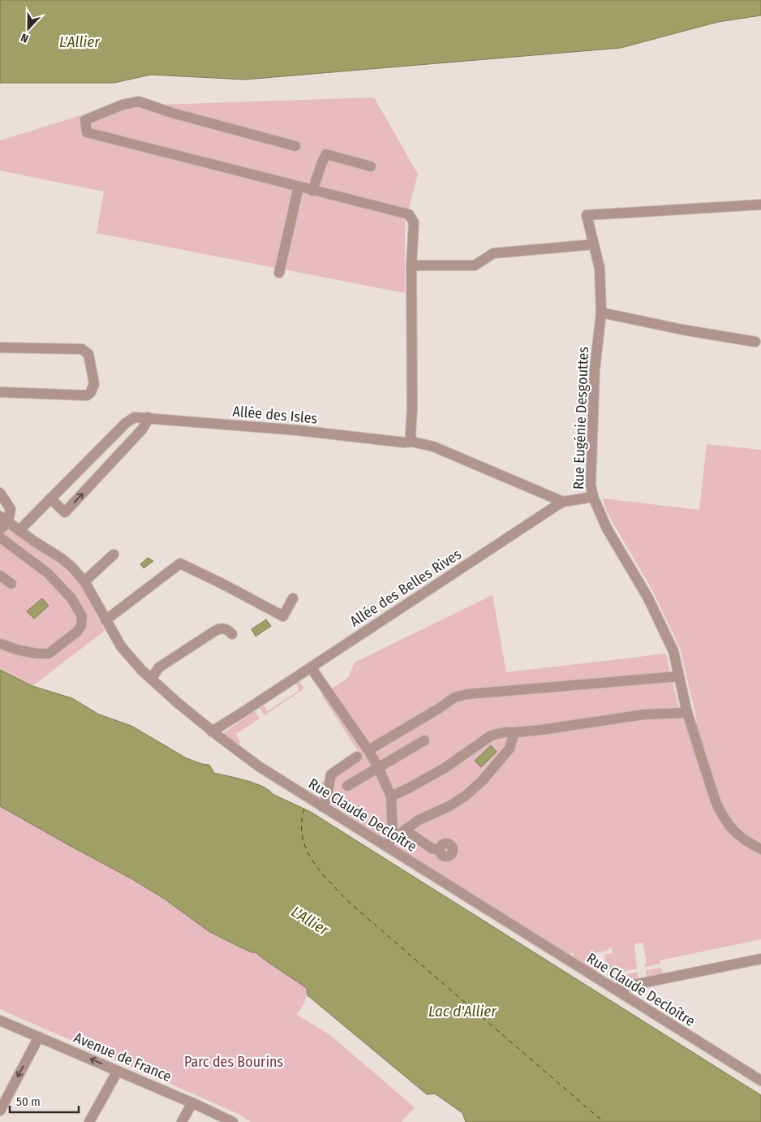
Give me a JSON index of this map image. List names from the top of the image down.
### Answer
{
  "streets": {
    "street": [
      "Allée des Isles",
      "Rue Eugénie Desgouttes",
      "Allée des Belles Rives",
      "Rue Claude Decloître",
      "Avenue de France"
    ]
  },
  "crossings": [
    ["Allée des Isles", "Allée des Belles Rives"],
    ["Allée des Isles", "Rue Claude Decloître"],
    ["Rue Eugénie Desgouttes", "Allée des Belles Rives"],
    ["Allée des Belles Rives", "Rue Claude Decloître"]
  ],
  "water": ["L'Allier", "Lac d'Allier"],
  "parks": ["Parc des Bourins"],
  "scale_bar": "50 m",
  "north": "bottom"
}
